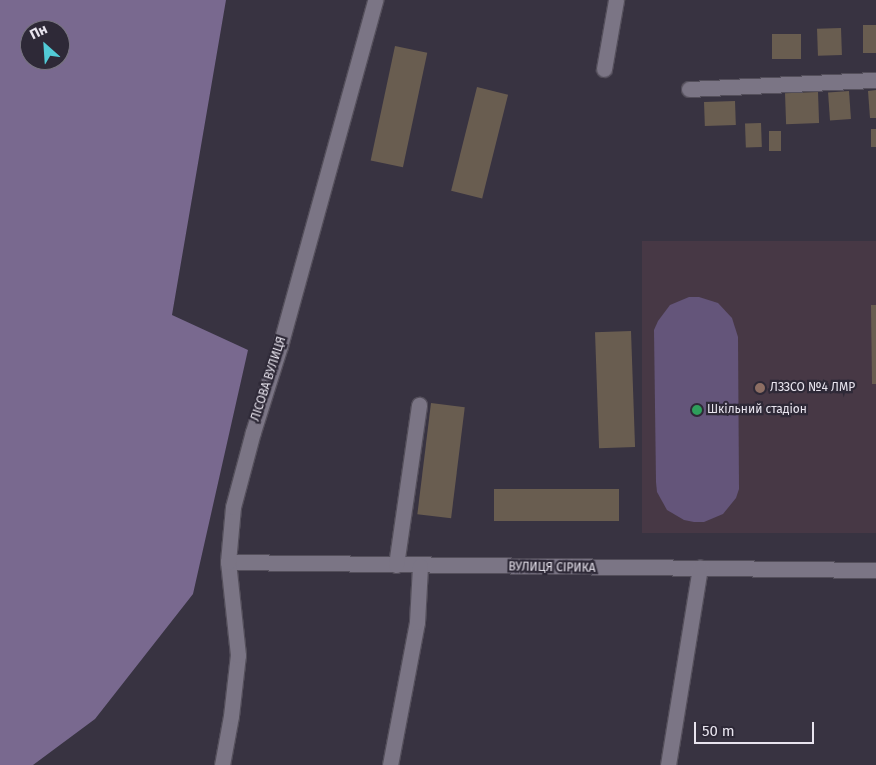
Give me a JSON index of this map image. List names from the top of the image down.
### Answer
{
  "streets": {
    "street": ["ЛІСОВА ВУЛИЦЯ", "ВУЛИЦЯ СІРИКА"]
  },
  "crossings": [
    ["ЛІСОВА ВУЛИЦЯ", "ВУЛИЦЯ СІРИКА"]
  ],
  "places": ["ЛЗЗСО №4 ЛМР", "Шкільний стадіон"],
  "scale_bar": "50 m",
  "north": "top left"
}
